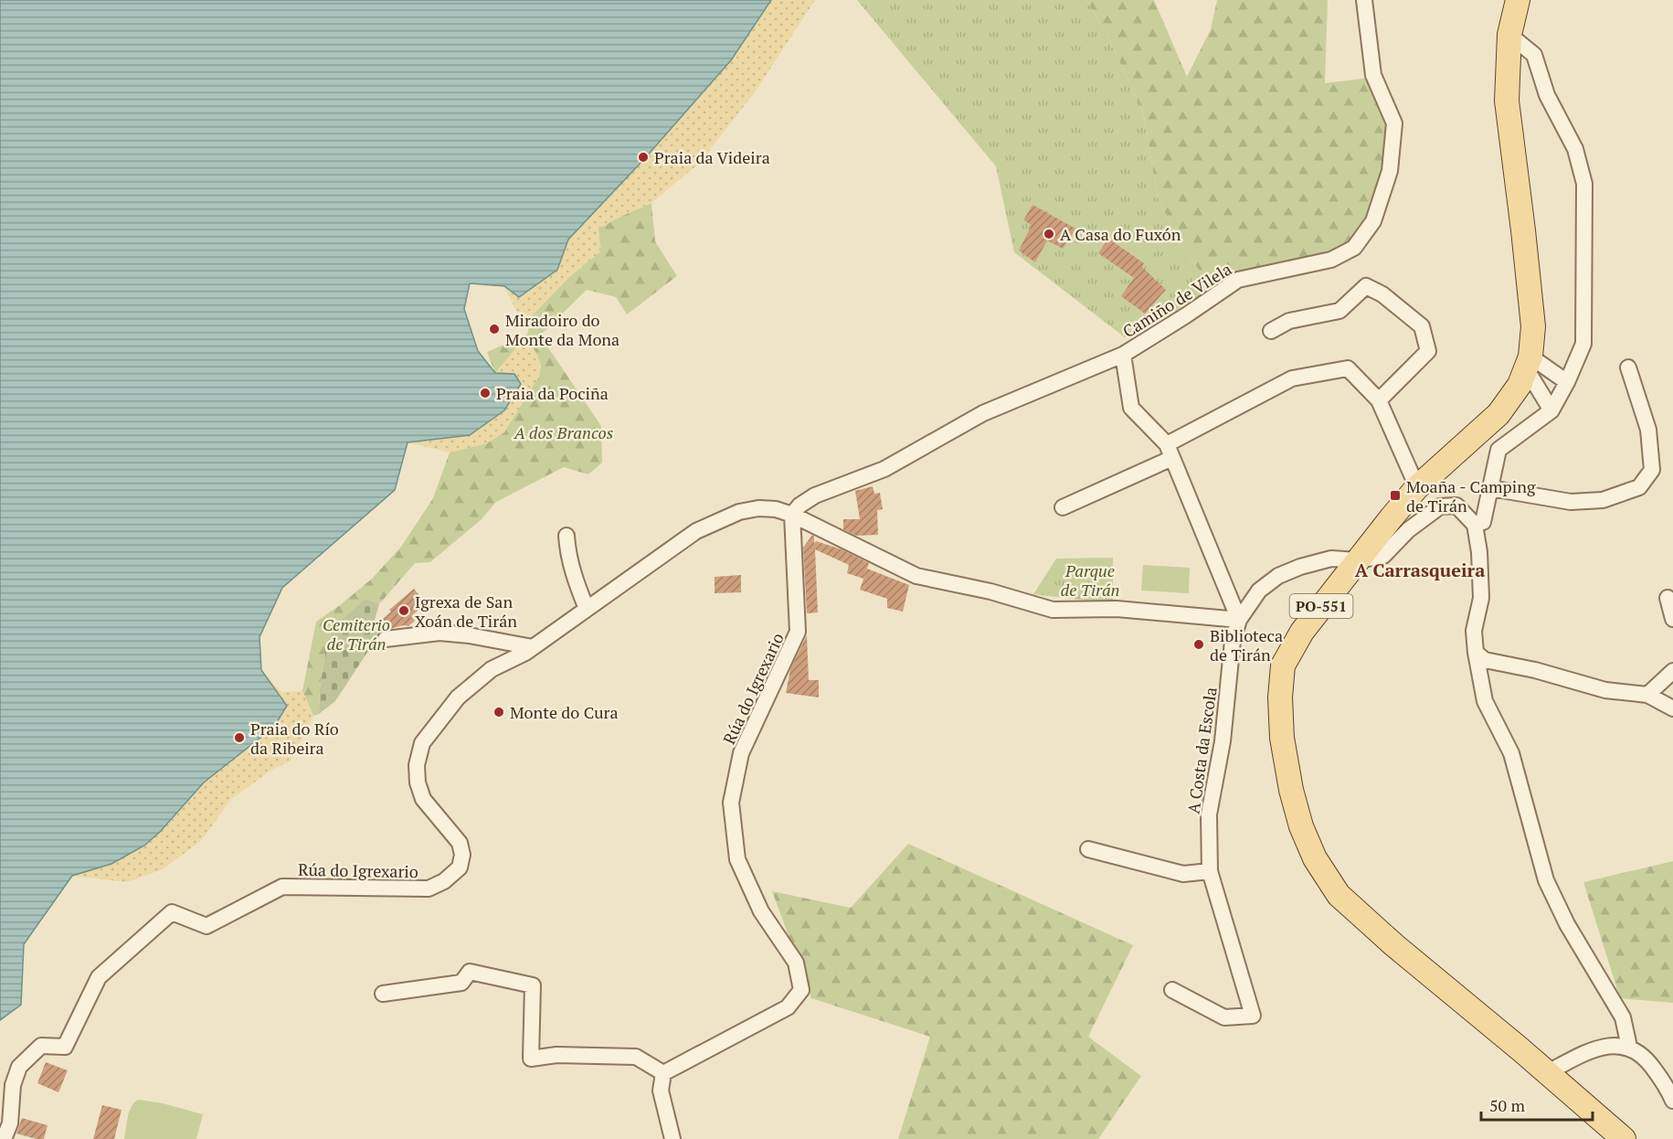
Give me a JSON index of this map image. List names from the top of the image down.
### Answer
{
  "streets": {
    "main road": ["PO-551"],
    "street": ["Camiño de Vilela", "Rúa do Igrexario", "A Costa da Escola"]
  },
  "crossings": [
    ["Camiño de Vilela", "Rúa do Igrexario"],
    ["PO-551", "A Costa da Escola"],
    ["Rúa do Igrexario", "A Costa da Escola"]
  ],
  "districts": ["A Carrasqueira"],
  "parks": ["A dos Brancos", "Parque de Tirán", "Cemiterio de Tirán"],
  "places": {
    "other": [
      "Praia da Videira",
      "A Casa do Fuxón",
      "Miradoiro do Monte da Mona",
      "Praia da Pociña",
      "Igrexa de San Xoán de Tirán",
      "Biblioteca de Tirán",
      "Monte do Cura",
      "Praia do Río da Ribeira"
    ],
    "transit": ["Moaña - Camping de Tirán"]
  },
  "scale_bar": "50 m"
}
